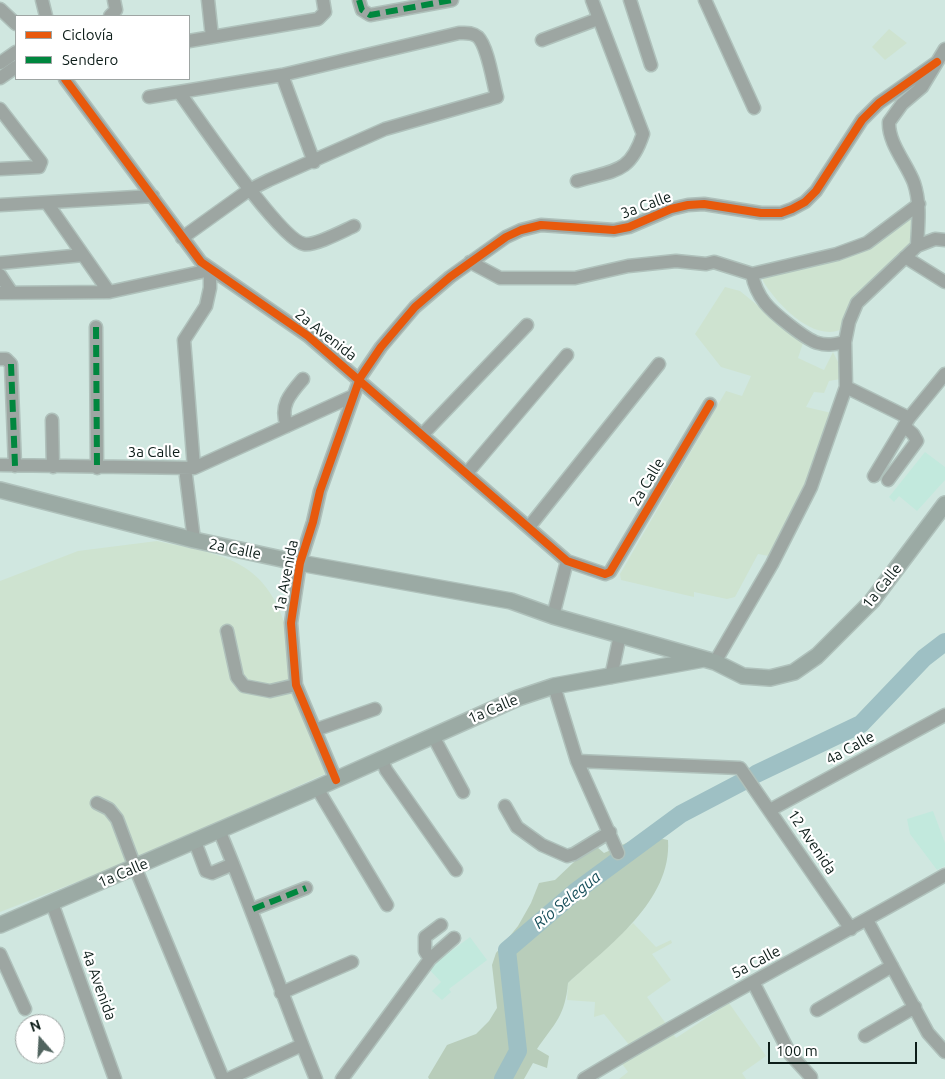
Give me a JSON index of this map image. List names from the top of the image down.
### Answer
{
  "streets": {
    "main road": ["2a Calle", "1a Calle"],
    "street": [
      "3a Calle",
      "2a Avenida",
      "1a Avenida",
      "4a Calle",
      "12 Avenida",
      "5a Calle",
      "4a Avenida"
    ]
  },
  "crossings": [
    ["3a Calle", "2a Avenida"],
    ["3a Calle", "1a Avenida"],
    ["2a Avenida", "2a Calle"],
    ["2a Avenida", "1a Avenida"],
    ["2a Calle", "1a Avenida"],
    ["2a Calle", "1a Calle"],
    ["1a Avenida", "1a Calle"],
    ["1a Calle", "4a Avenida"],
    ["4a Calle", "12 Avenida"],
    ["12 Avenida", "5a Calle"]
  ],
  "water": ["Río Selegua"],
  "legend": ["Ciclovía", "Sendero"],
  "scale_bar": "100 m",
  "north": "top"
}
